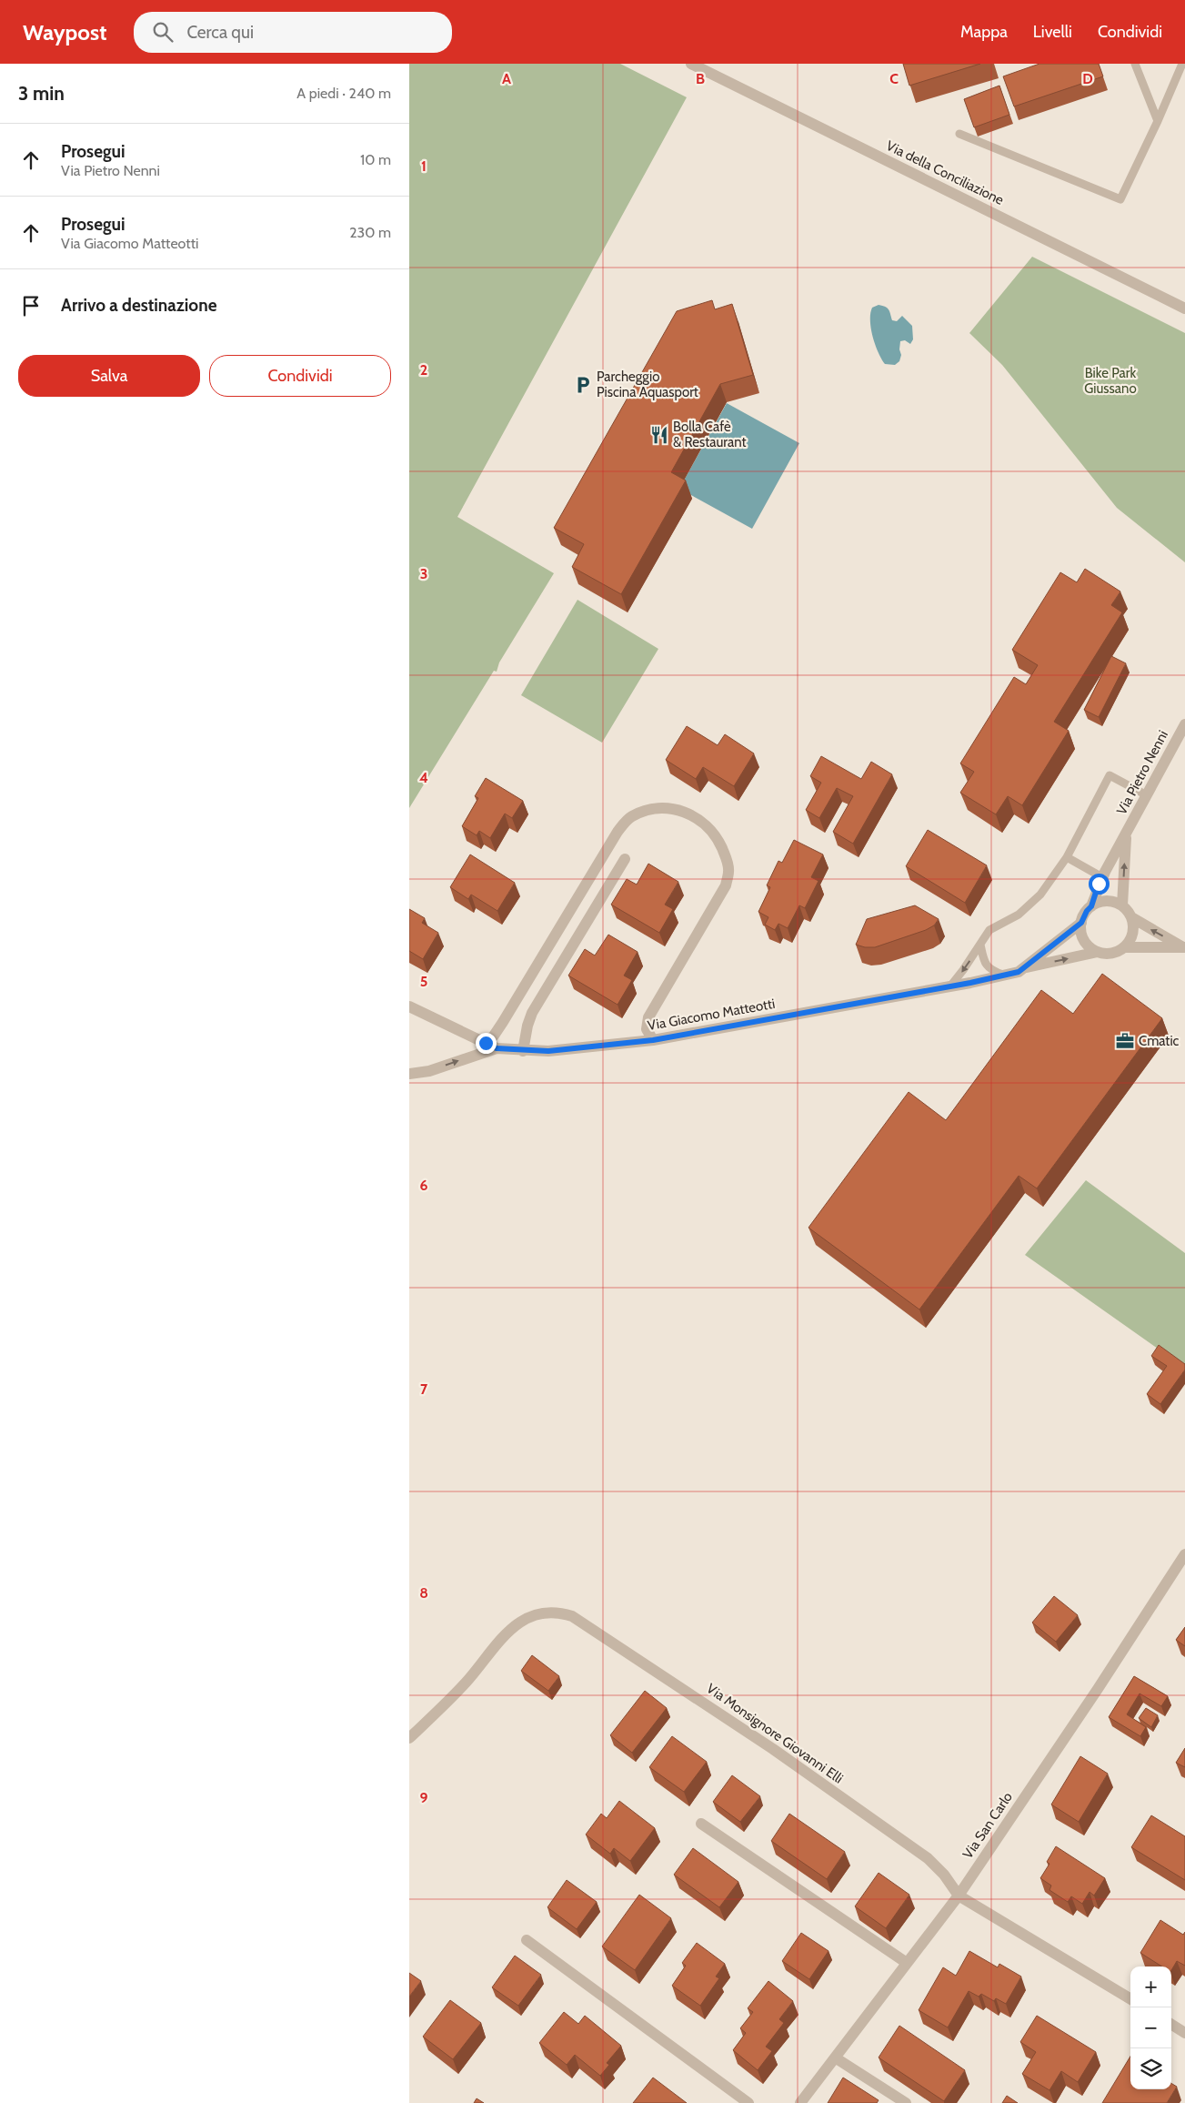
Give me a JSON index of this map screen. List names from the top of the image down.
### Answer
{
  "streets": {
    "street": [
      "Via della Conciliazione",
      "Via Pietro Nenni",
      "Via Giacomo Matteotti",
      "Via Monsignore Giovanni Elli",
      "Via San Carlo"
    ]
  },
  "crossings": [
    ["Via Pietro Nenni", "Via Giacomo Matteotti"],
    ["Via Monsignore Giovanni Elli", "Via San Carlo"]
  ],
  "parks": ["Bike Park Giussano"],
  "places": {
    "parking": ["Parcheggio Piscina Aquasport"],
    "restaurant": ["Bolla Cafè & Restaurant"],
    "office": ["Cmatic"]
  },
  "page": {
    "header": "Waypost",
    "search": "Cerca qui",
    "nav": ["Mappa", "Livelli", "Condividi"],
    "heading": ["3 min", "A piedi · 240 m"],
    "list": [
      ["Prosegui", "Via Pietro Nenni", "10 m"],
      ["Prosegui", "Via Giacomo Matteotti", "230 m"],
      "Arrivo a destinazione"
    ],
    "buttons": ["Salva", "Condividi"],
    "map_buttons": ["+", "−"]
  },
  "grid": {
    "columns": [
      "A",
      "B",
      "C",
      "D"
    ],
    "rows": [
      "1",
      "2",
      "3",
      "4",
      "5",
      "6",
      "7",
      "8",
      "9"
    ]
  }
}
